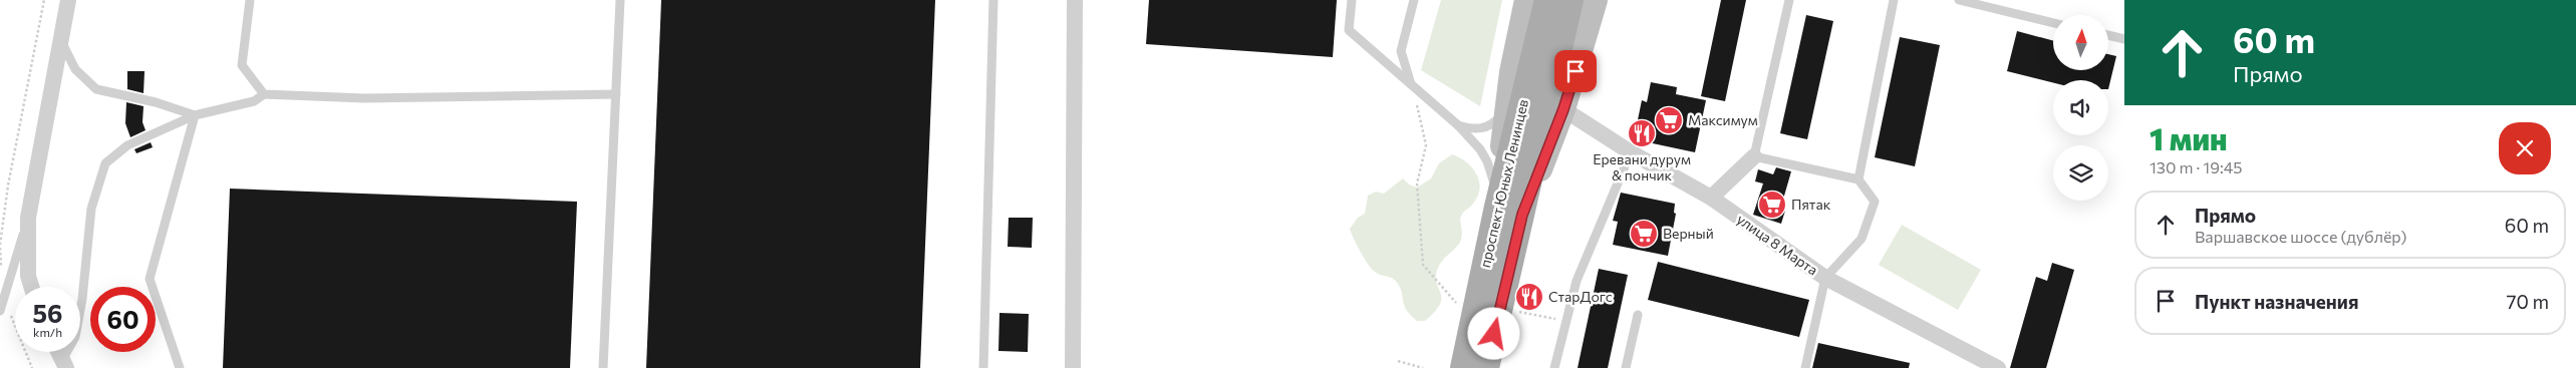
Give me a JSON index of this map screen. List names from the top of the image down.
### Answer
{
  "streets": {
    "main road": ["проспект Юных Ленинцев"],
    "street": ["улица 8 Марта"]
  },
  "places": {
    "supermarket": ["Максимум", "Пятак", "Верный"],
    "restaurant": ["Еревани дурум & пончик", "СтарДогс"]
  },
  "north": "top",
  "page": {
    "turn": ["60 m", "Прямо"],
    "heading": ["1 мин", "130 m · 19:45"],
    "list": [
      {
        "name": "Прямо",
        "note": "Варшавское шоссе (дублёр)",
        "value": "60 m"
      },
      {
        "name": "Пункт назначения",
        "value": "70 m"
      }
    ],
    "speed": "56 km/h",
    "limit": "60"
  }
}
